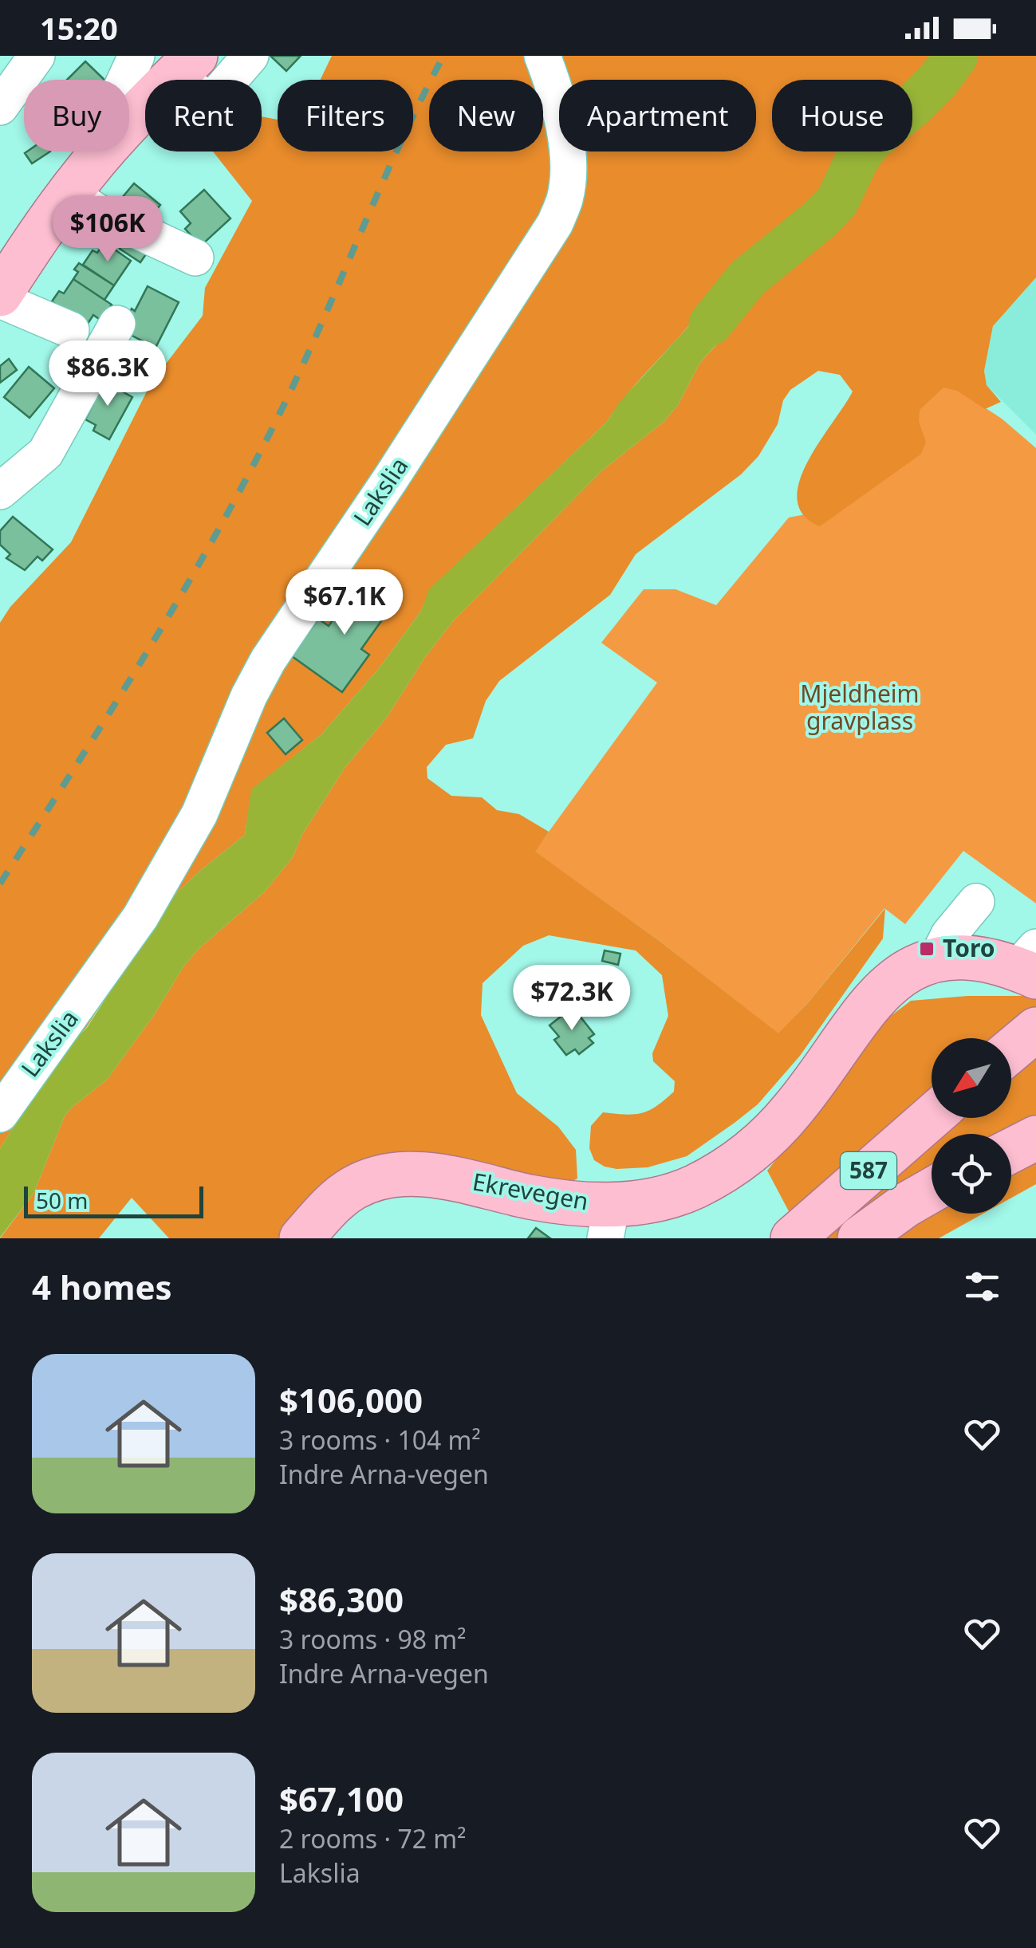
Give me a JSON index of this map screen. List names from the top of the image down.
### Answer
{
  "streets": {
    "main road": ["587", "Ekrevegen"],
    "street": ["Lakslia"]
  },
  "parks": ["Mjeldheim gravplass"],
  "places": {
    "transit": ["Toro"]
  },
  "scale_bar": "50 m",
  "north": "bottom left",
  "page": {
    "status": "15:20",
    "chip": [
      "Buy",
      "Rent",
      "Filters",
      "New",
      "Apartment",
      "House"
    ],
    "price": [
      "$106K",
      "$86.3K",
      "$67.1K",
      "$72.3K"
    ],
    "scale": "50 m",
    "heading": "4 homes",
    "list": [
      {
        "name": "$106,000",
        "note": "3 rooms · 104 m² · Indre Arna-vegen"
      },
      {
        "name": "$86,300",
        "note": "3 rooms · 98 m² · Indre Arna-vegen"
      },
      {
        "name": "$67,100",
        "note": "2 rooms · 72 m² · Lakslia"
      }
    ]
  }
}
